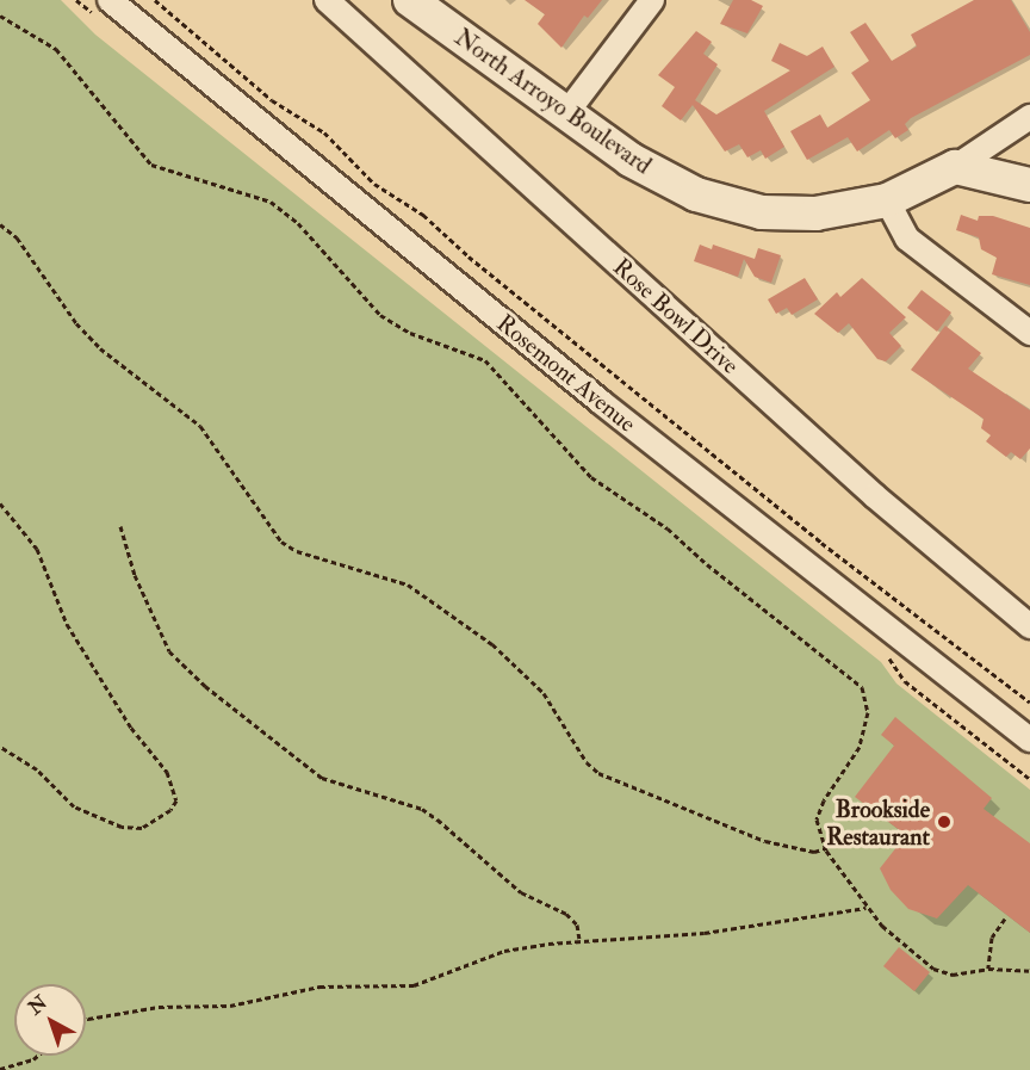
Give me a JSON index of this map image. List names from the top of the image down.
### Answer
{
  "streets": {
    "street": ["North Arroyo Boulevard", "Rose Bowl Drive", "Rosemont Avenue"]
  },
  "places": ["Brookside Restaurant"],
  "north": "top left"
}
